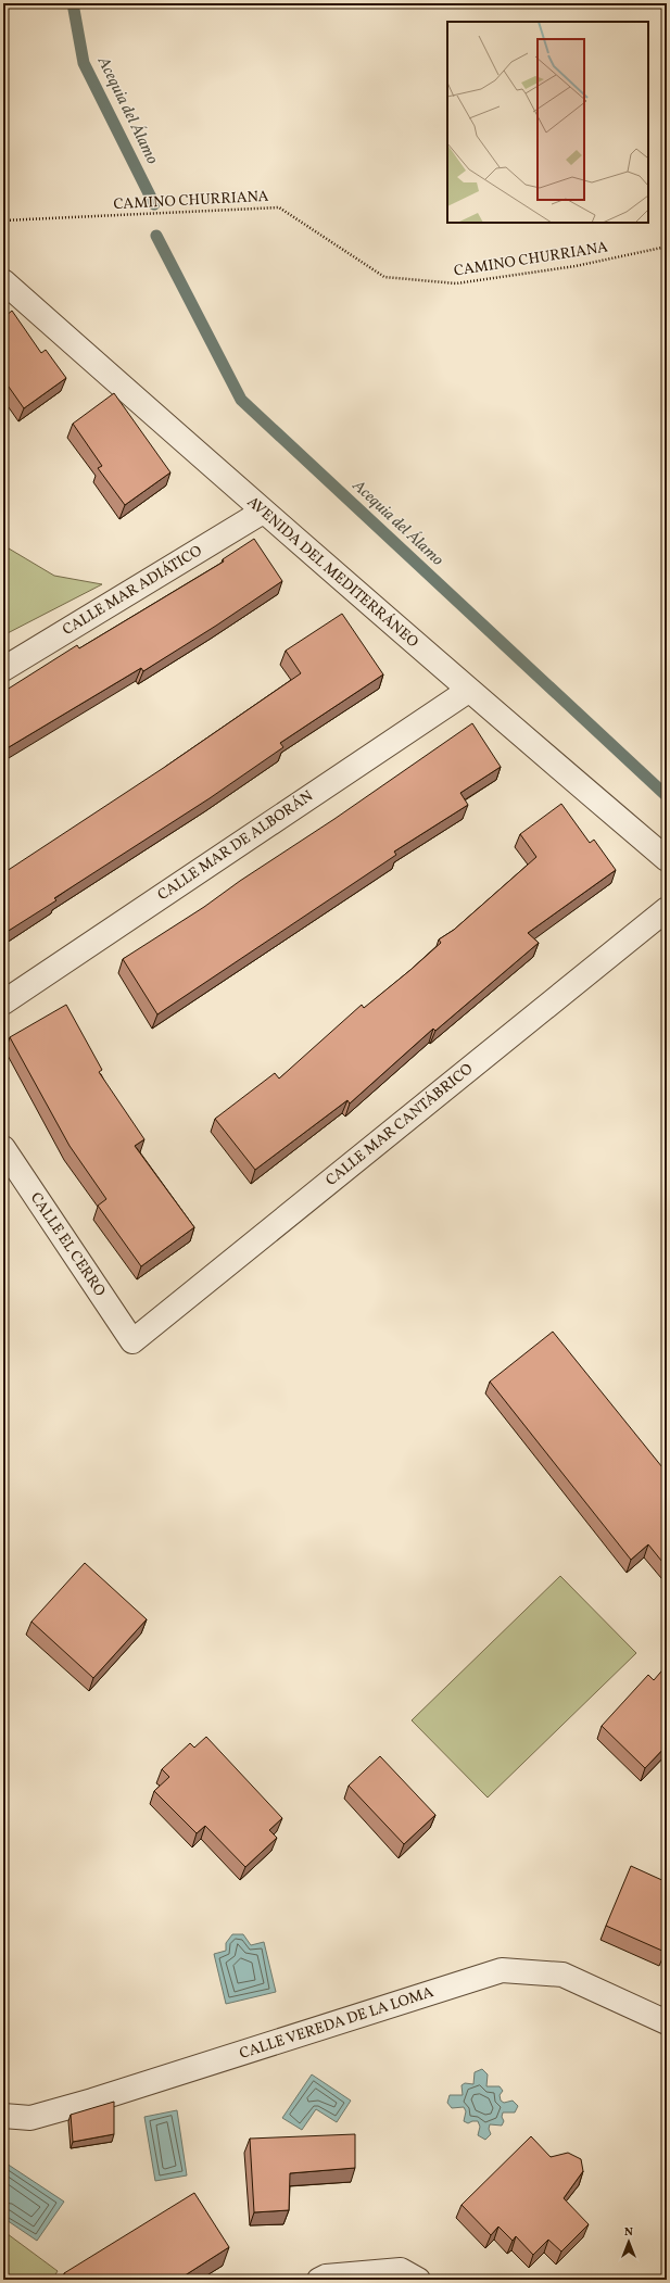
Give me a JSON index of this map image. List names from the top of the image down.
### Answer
{
  "streets": {
    "street": [
      "AVENIDA DEL MEDITERRÁNEO",
      "CALLE MAR ADIÁTICO",
      "CALLE MAR DE ALBORÁN",
      "CALLE MAR CANTÁBRICO",
      "CALLE EL CERRO",
      "CALLE VEREDA DE LA LOMA"
    ],
    "path": ["CAMINO CHURRIANA"]
  },
  "crossings": [
    ["AVENIDA DEL MEDITERRÁNEO", "CALLE MAR ADIÁTICO"],
    ["AVENIDA DEL MEDITERRÁNEO", "CALLE MAR DE ALBORÁN"],
    ["CALLE MAR CANTÁBRICO", "CALLE EL CERRO"]
  ],
  "water": ["Acequia del Álamo"],
  "north": "top"
}
